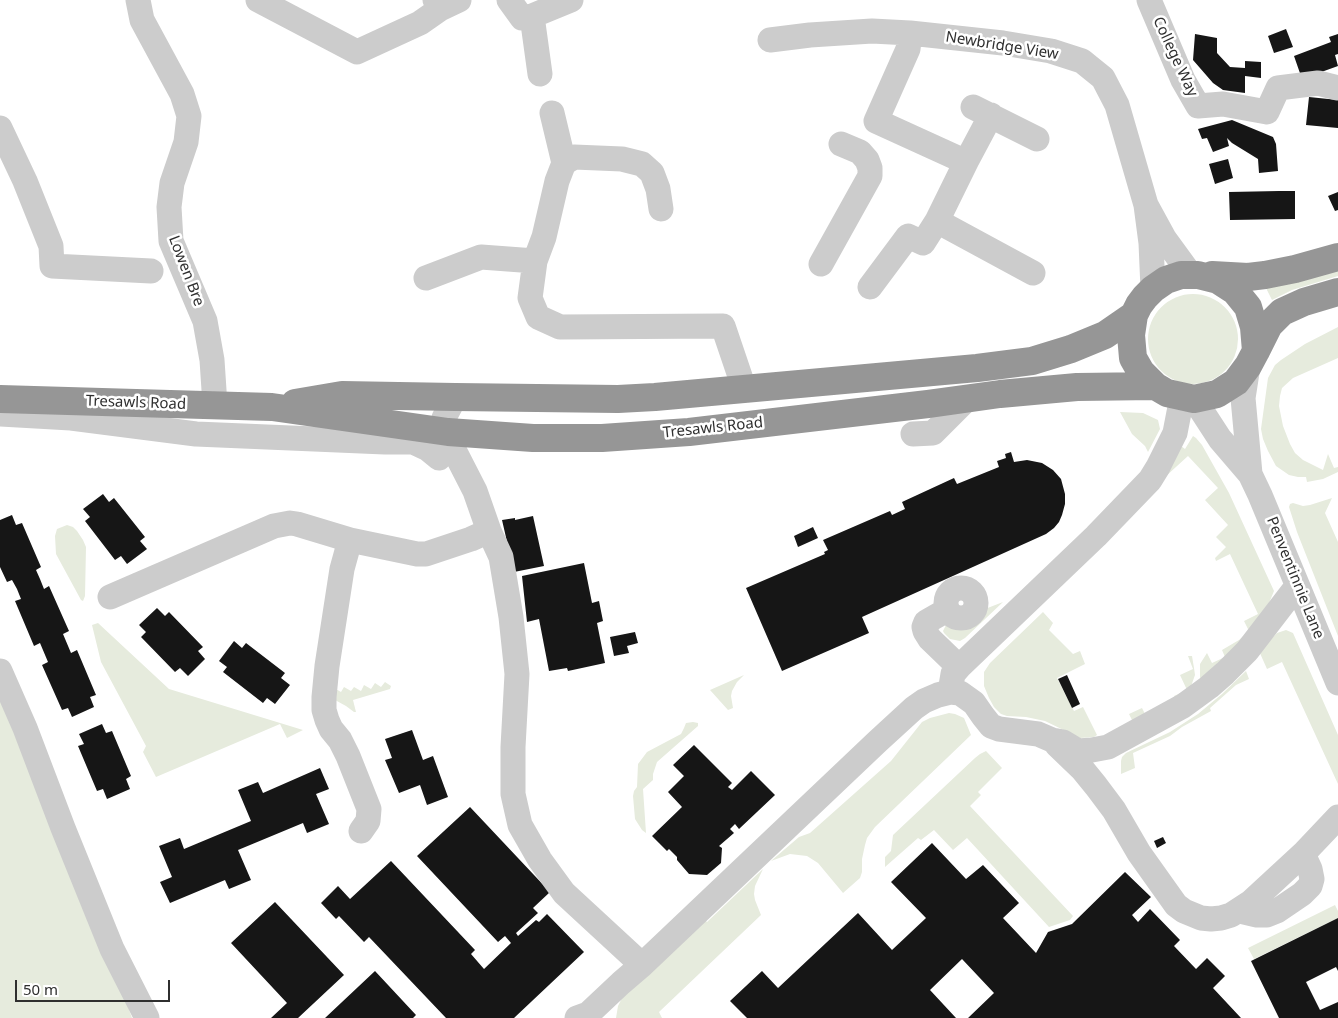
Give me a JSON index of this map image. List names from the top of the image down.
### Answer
{
  "streets": {
    "highway": ["Tresawls Road"],
    "street": [
      "Newbridge View",
      "College Way",
      "Lowen Bre",
      "Penventinnie Lane"
    ]
  },
  "crossings": [
    ["Newbridge View", "Tresawls Road"],
    ["Newbridge View", "Penventinnie Lane"],
    ["Lowen Bre", "Tresawls Road"],
    ["Tresawls Road", "Penventinnie Lane"]
  ],
  "scale_bar": "50 m"
}
